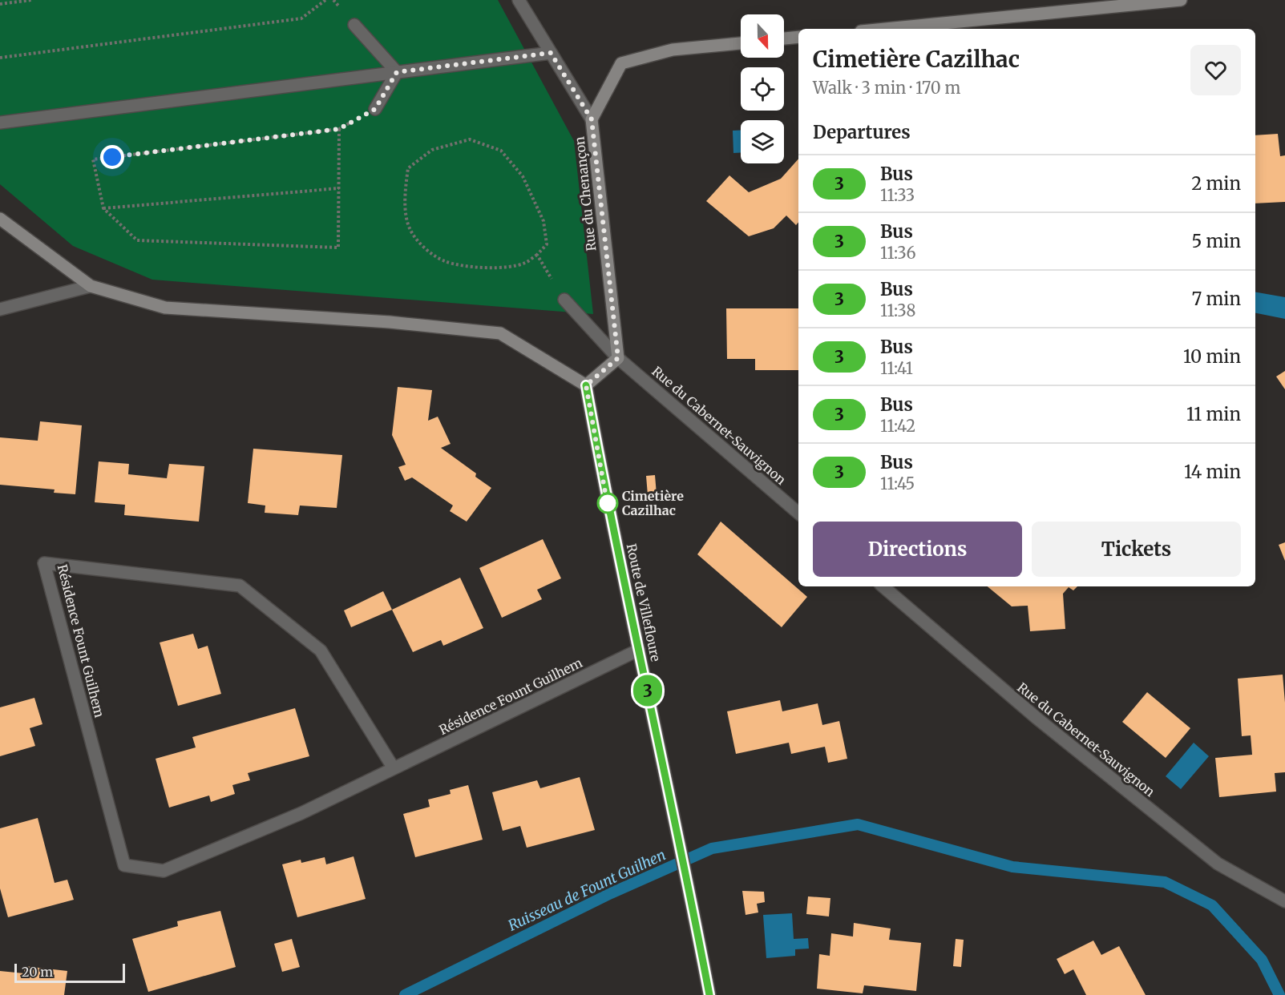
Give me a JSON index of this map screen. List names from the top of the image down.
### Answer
{
  "streets": {
    "street": [
      "Rue du Chenançon",
      "Rue du Cabernet-Sauvignon",
      "Route de Villefloure",
      "Résidence Fount Guilhem"
    ]
  },
  "crossings": [
    ["Rue du Chenançon", "Rue du Cabernet-Sauvignon"],
    ["Route de Villefloure", "Résidence Fount Guilhem"]
  ],
  "water": ["Ruisseau de Fount Guilhen"],
  "places": ["Cimetière Cazilhac"],
  "lines": ["bus line 3"],
  "scale_bar": "20 m",
  "north": "bottom",
  "page": {
    "on_map": "3",
    "heading": [
      ["Cimetière Cazilhac", "Walk · 3 min · 170 m"],
      "Departures"
    ],
    "list": [
      {
        "mark": "3",
        "name": "Bus",
        "note": "11:33",
        "value": "2 min"
      },
      {
        "mark": "3",
        "name": "Bus",
        "note": "11:36",
        "value": "5 min"
      },
      {
        "mark": "3",
        "name": "Bus",
        "note": "11:38",
        "value": "7 min"
      },
      {
        "mark": "3",
        "name": "Bus",
        "note": "11:41",
        "value": "10 min"
      },
      {
        "mark": "3",
        "name": "Bus",
        "note": "11:42",
        "value": "11 min"
      },
      {
        "mark": "3",
        "name": "Bus",
        "note": "11:45",
        "value": "14 min"
      }
    ],
    "buttons": ["Directions", "Tickets"],
    "scale": "20 m"
  }
}
